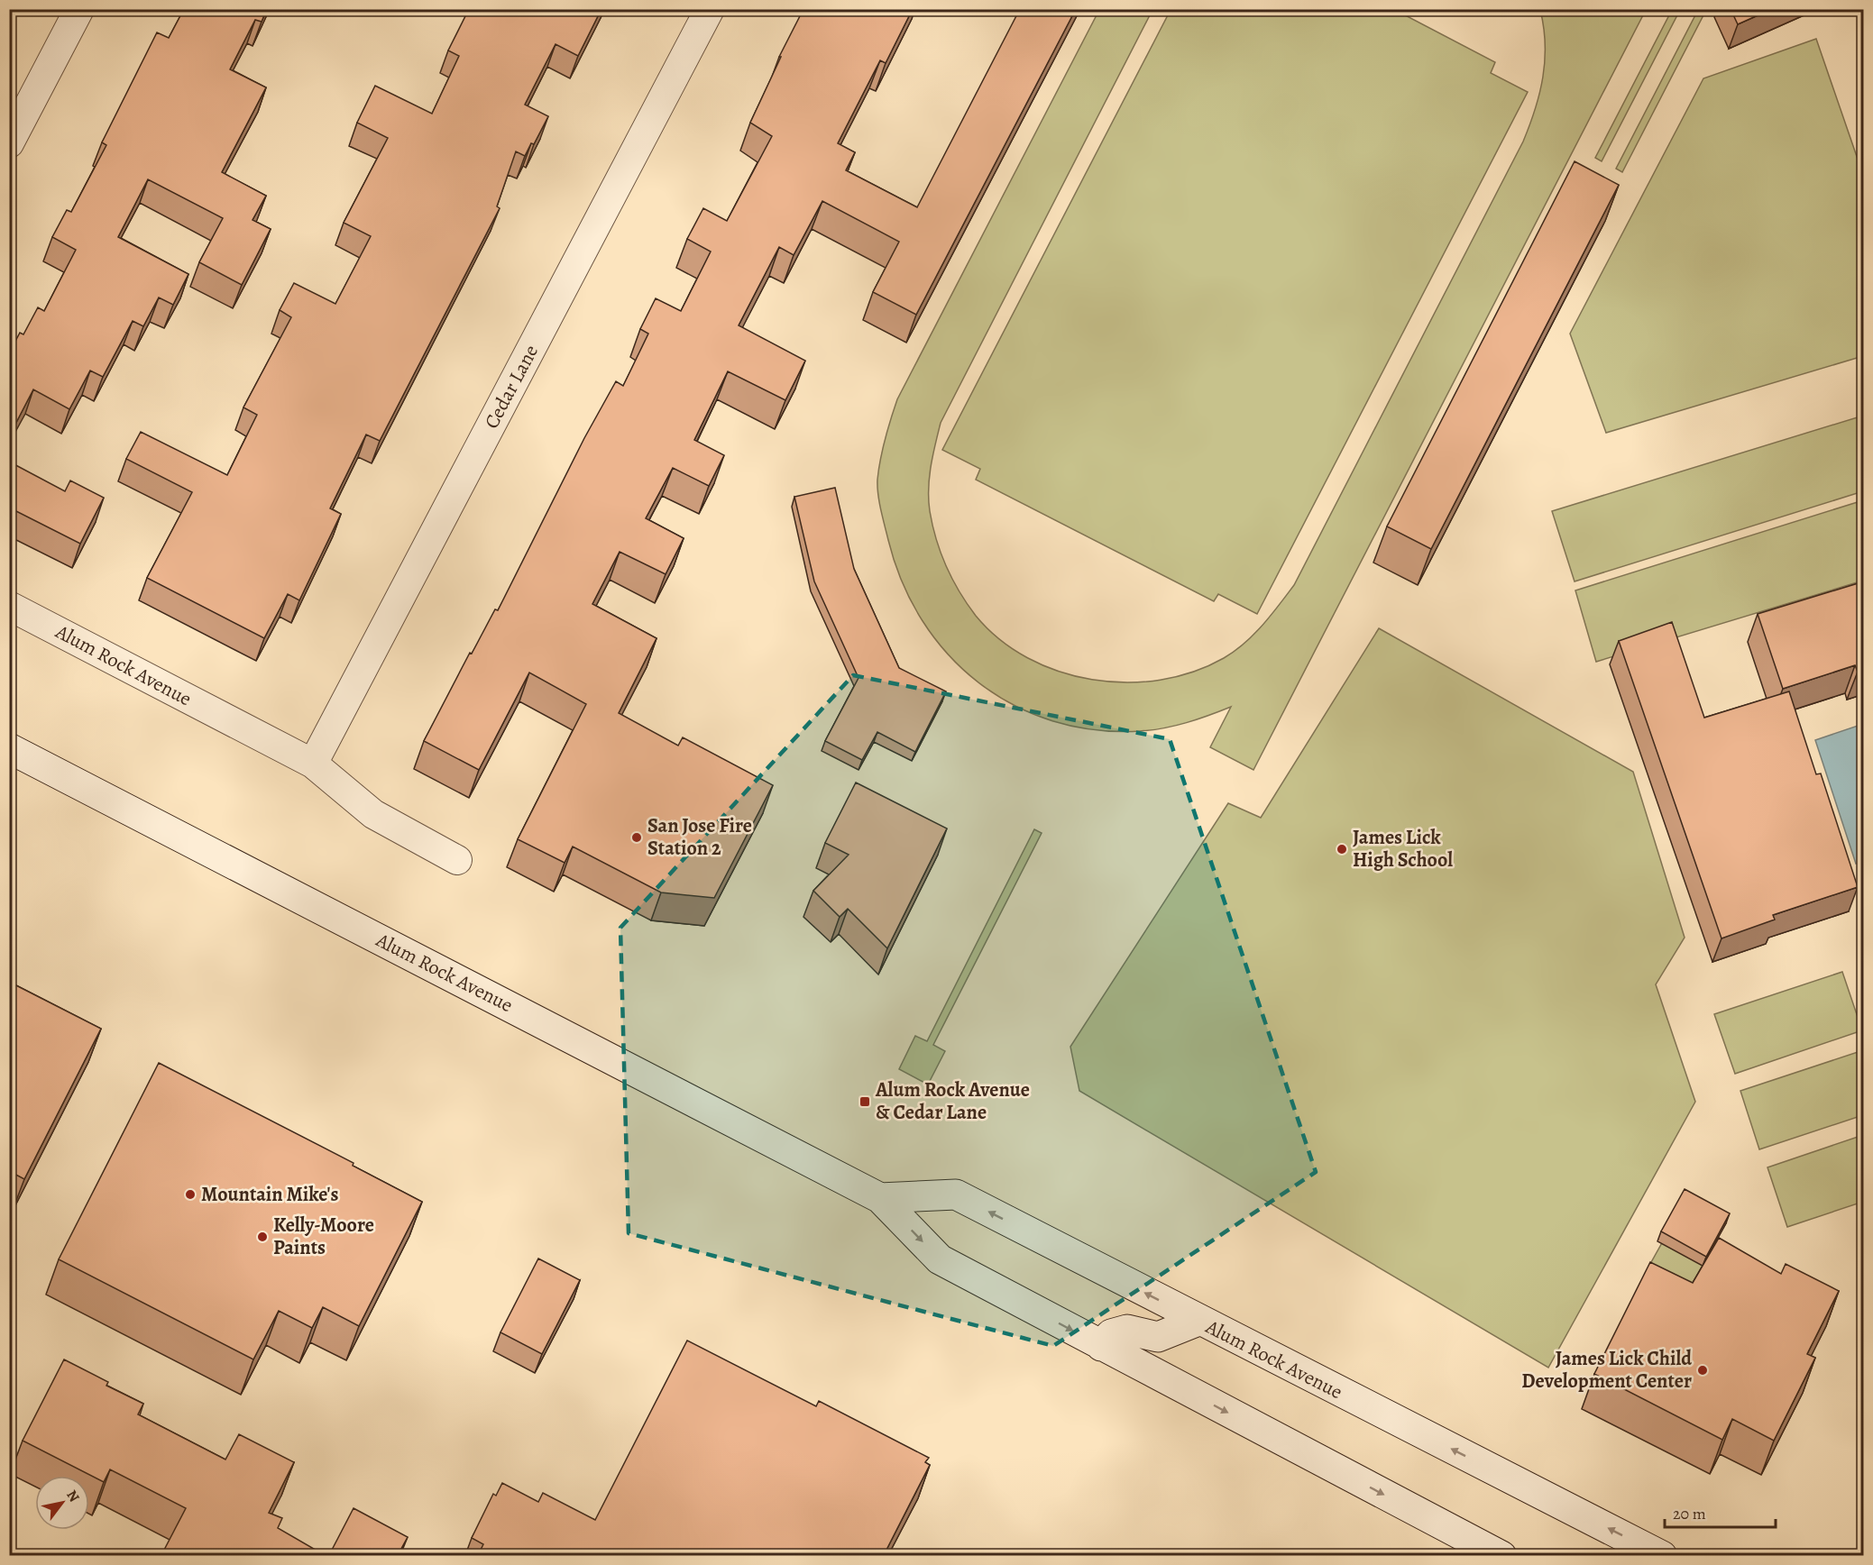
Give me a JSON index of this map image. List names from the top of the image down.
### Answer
{
  "streets": {
    "main road": ["Alum Rock Avenue"],
    "street": ["Cedar Lane"]
  },
  "crossings": [
    ["Cedar Lane", "Alum Rock Avenue"]
  ],
  "places": {
    "other": [
      "San Jose Fire Station 2",
      "James Lick High School",
      "Mountain Mike's",
      "Kelly-Moore Paints",
      "James Lick Child Development Center"
    ],
    "transit": ["Alum Rock Avenue & Cedar Lane"]
  },
  "scale_bar": "20 m",
  "north": "top right"
}
